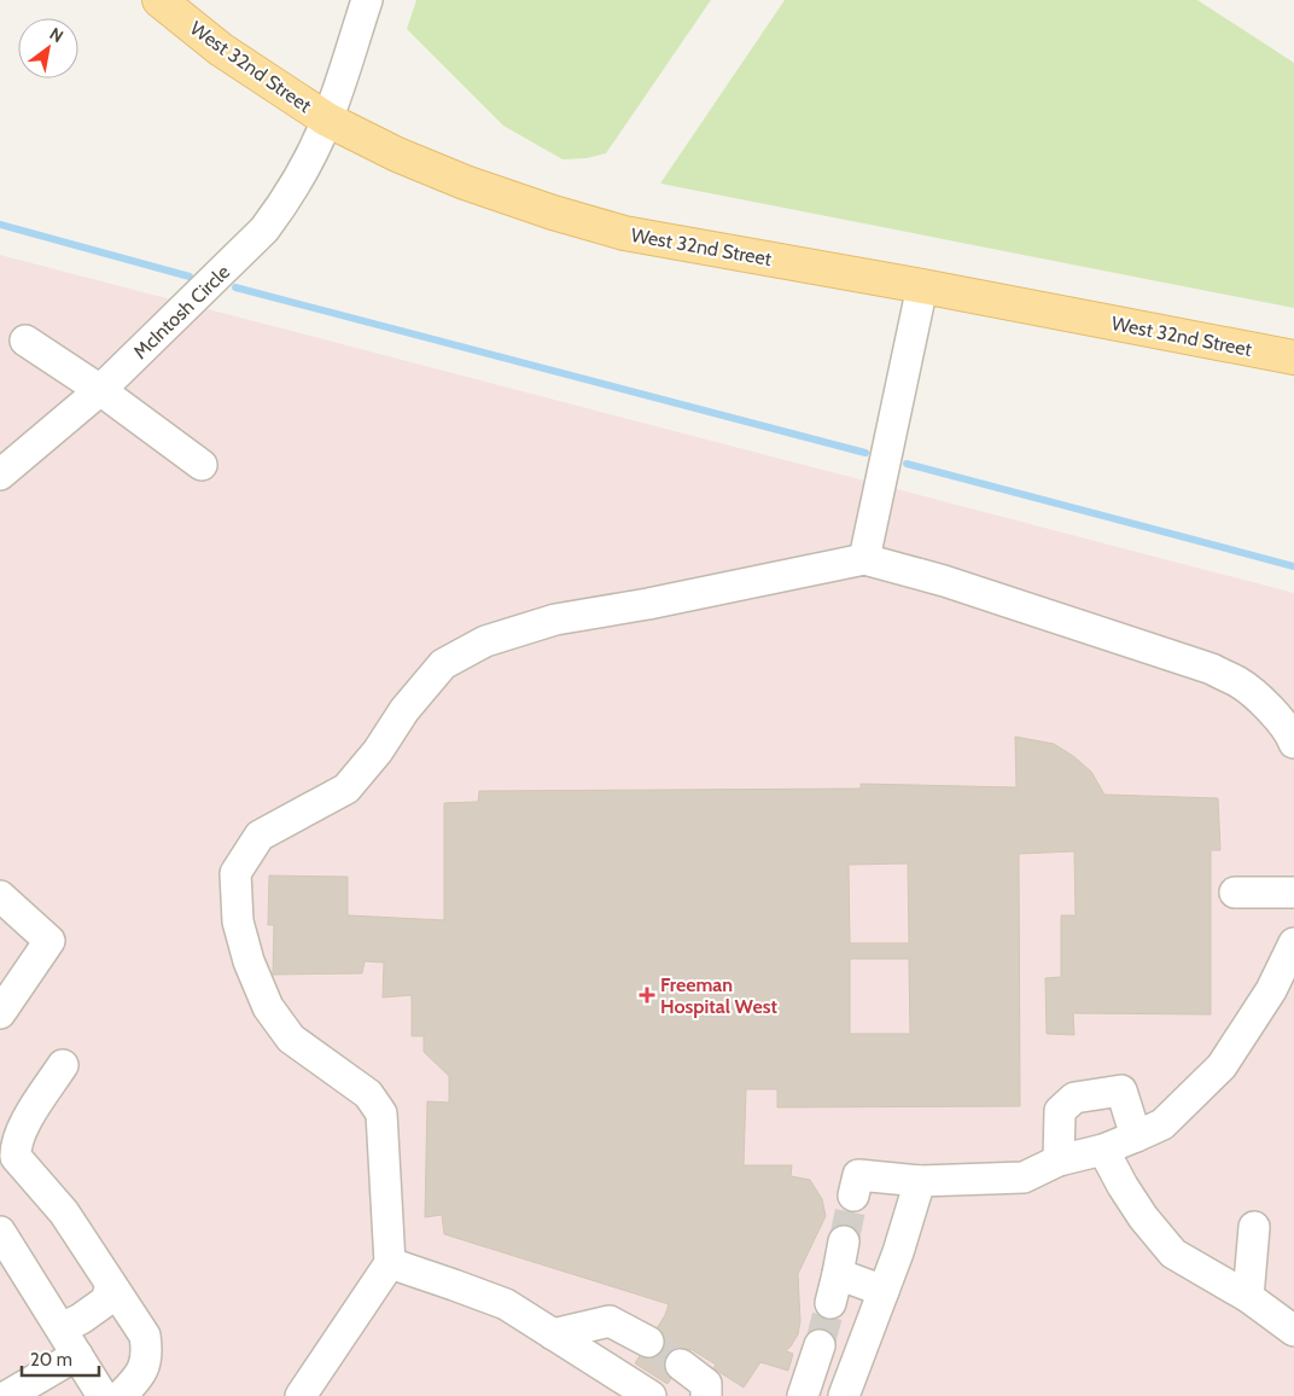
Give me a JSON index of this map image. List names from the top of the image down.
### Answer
{
  "streets": {
    "main road": ["West 32nd Street"],
    "street": ["McIntosh Circle"]
  },
  "crossings": [
    ["West 32nd Street", "McIntosh Circle"]
  ],
  "places": {
    "health": ["Freeman Hospital West"]
  },
  "scale_bar": "20 m",
  "north": "top right"
}
